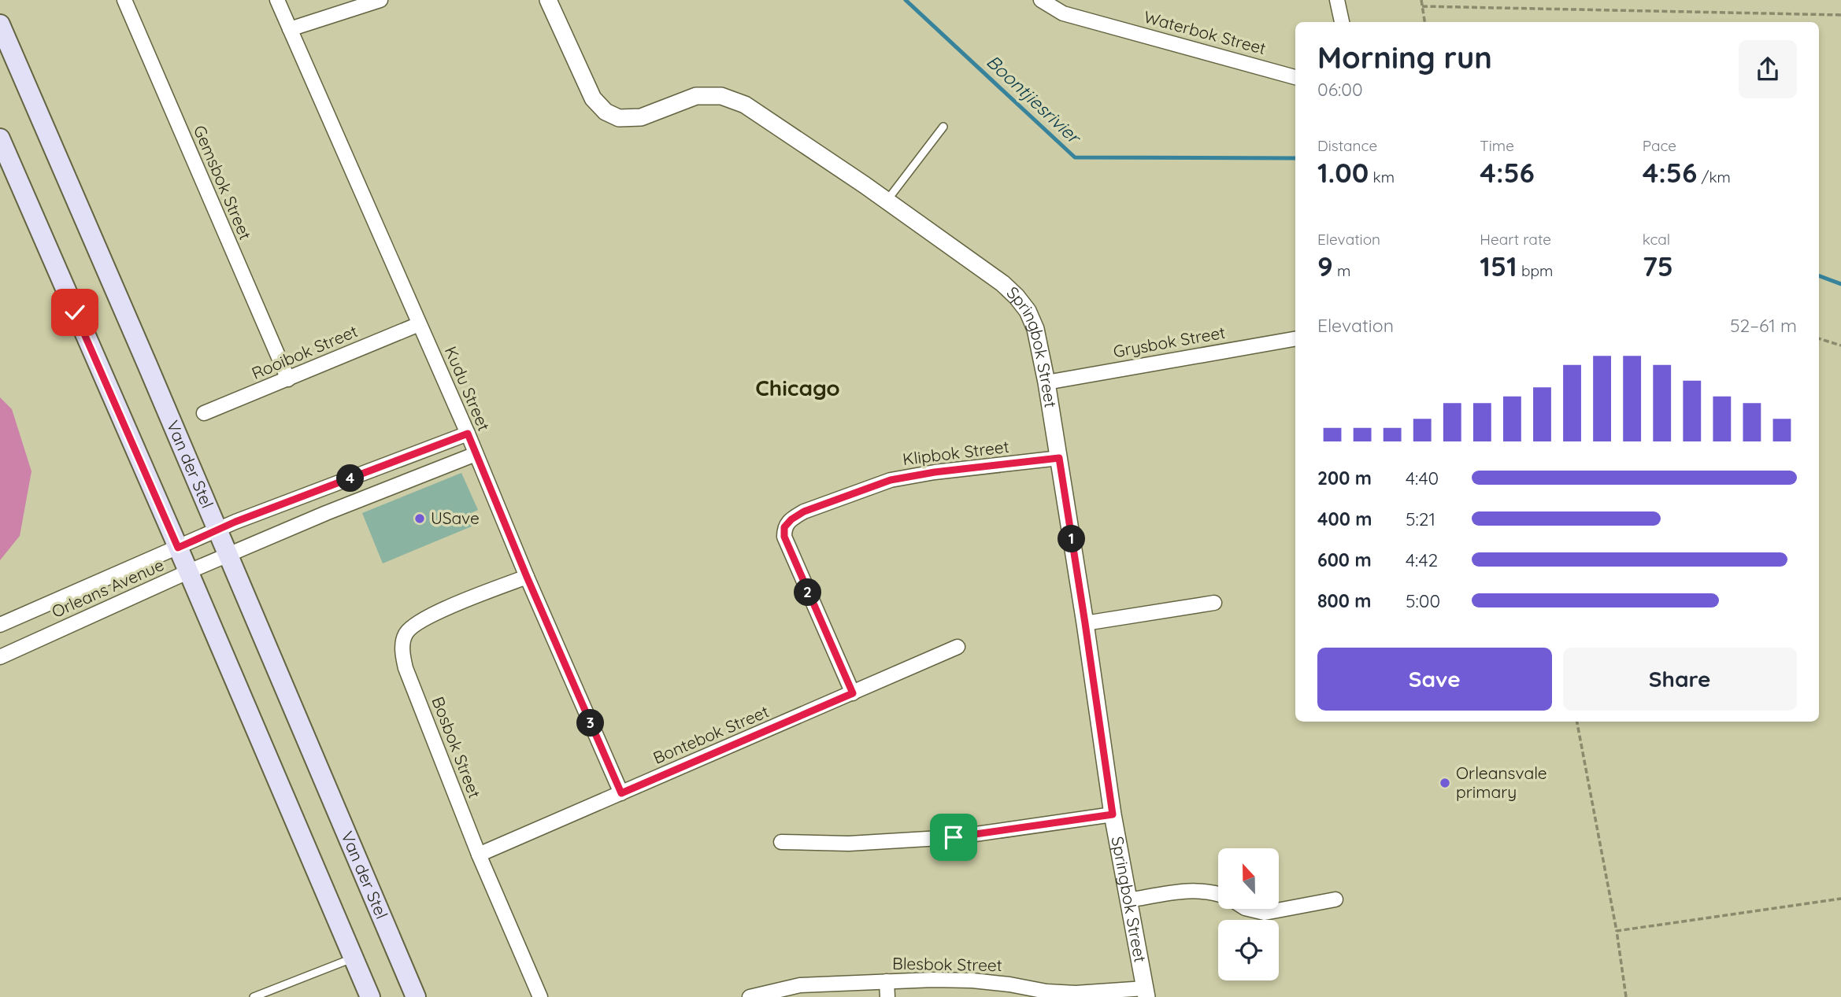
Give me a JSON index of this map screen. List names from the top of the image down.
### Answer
{
  "streets": {
    "main road": ["Van der Stel"],
    "street": [
      "Waterbok Street",
      "Gemsbok Street",
      "Grysbok Street",
      "Springbok Street",
      "Rooibok Street",
      "Kudu Street",
      "Klipbok Street",
      "Orleans Avenue",
      "Bontebok Street",
      "Bosbok Street",
      "Blesbok Street"
    ]
  },
  "crossings": [
    ["Gemsbok Street", "Rooibok Street"],
    ["Grysbok Street", "Springbok Street"],
    ["Springbok Street", "Klipbok Street"],
    ["Springbok Street", "Blesbok Street"],
    ["Rooibok Street", "Kudu Street"],
    ["Kudu Street", "Orleans Avenue"],
    ["Kudu Street", "Bontebok Street"],
    ["Kudu Street", "Bosbok Street"],
    ["Klipbok Street", "Bontebok Street"],
    ["Van der Stel", "Orleans Avenue"],
    ["Bontebok Street", "Bosbok Street"]
  ],
  "districts": ["Chicago"],
  "water": ["Boontjiesrivier"],
  "places": ["USave", "Orleansvale primary"],
  "north": "top",
  "page": {
    "heading": ["Morning run", "06:00"],
    "stats": [
      ["Distance", "1.00 km"],
      ["Time", "4:56"],
      ["Pace", "4:56 /km"],
      ["Elevation", "9 m"],
      ["Heart rate", "151 bpm"],
      ["kcal", "75"]
    ],
    "chart": ["Elevation", "52–61 m"],
    "list": [
      {
        "name": "200 m",
        "note": "4:40"
      },
      {
        "name": "400 m",
        "note": "5:21"
      },
      {
        "name": "600 m",
        "note": "4:42"
      },
      {
        "name": "800 m",
        "note": "5:00"
      }
    ],
    "pins": [
      "4",
      "1",
      "2",
      "3"
    ],
    "buttons": ["Save", "Share"]
  }
}
